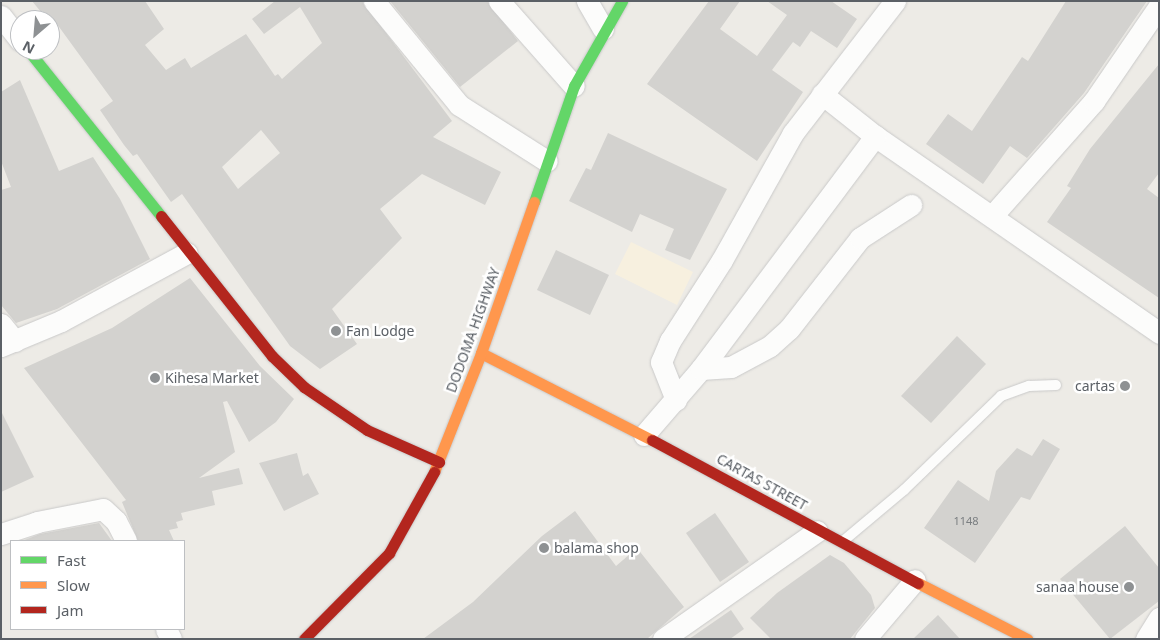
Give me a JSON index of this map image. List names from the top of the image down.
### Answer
{
  "streets": {
    "main road": ["DODOMA HIGHWAY", "CARTAS STREET"]
  },
  "crossings": [
    ["DODOMA HIGHWAY", "CARTAS STREET"]
  ],
  "places": [
    "Fan Lodge",
    "Kihesa Market",
    "cartas",
    "balama shop",
    "sanaa house"
  ],
  "house_numbers": ["1148"],
  "legend": ["Fast", "Slow", "Jam"],
  "north": "bottom left"
}
